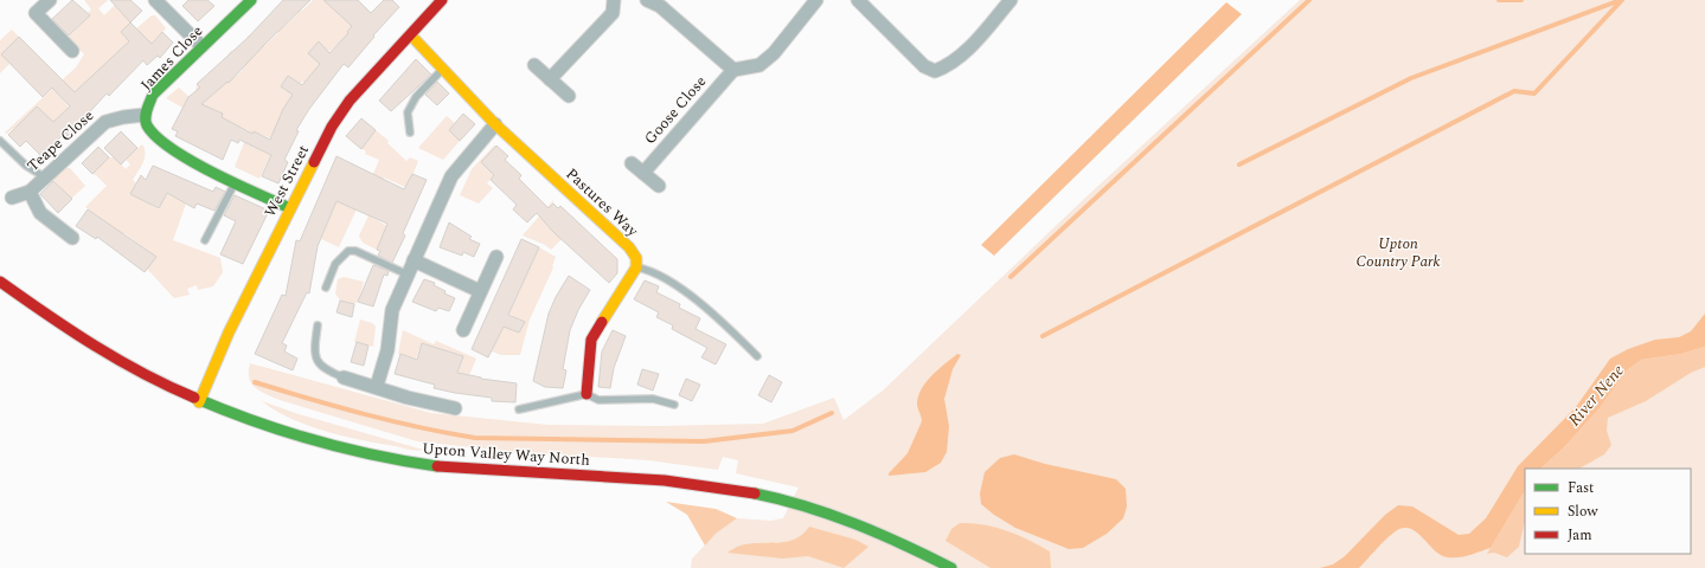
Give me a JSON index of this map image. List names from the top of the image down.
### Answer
{
  "streets": {
    "street": [
      "James Close",
      "Goose Close",
      "Teape Close",
      "West Street",
      "Pastures Way",
      "Upton Valley Way North"
    ]
  },
  "crossings": [
    ["James Close", "Teape Close"],
    ["James Close", "West Street"],
    ["West Street", "Pastures Way"],
    ["West Street", "Upton Valley Way North"]
  ],
  "water": ["River Nene"],
  "parks": ["Upton Country Park"],
  "legend": ["Fast", "Slow", "Jam"]
}
